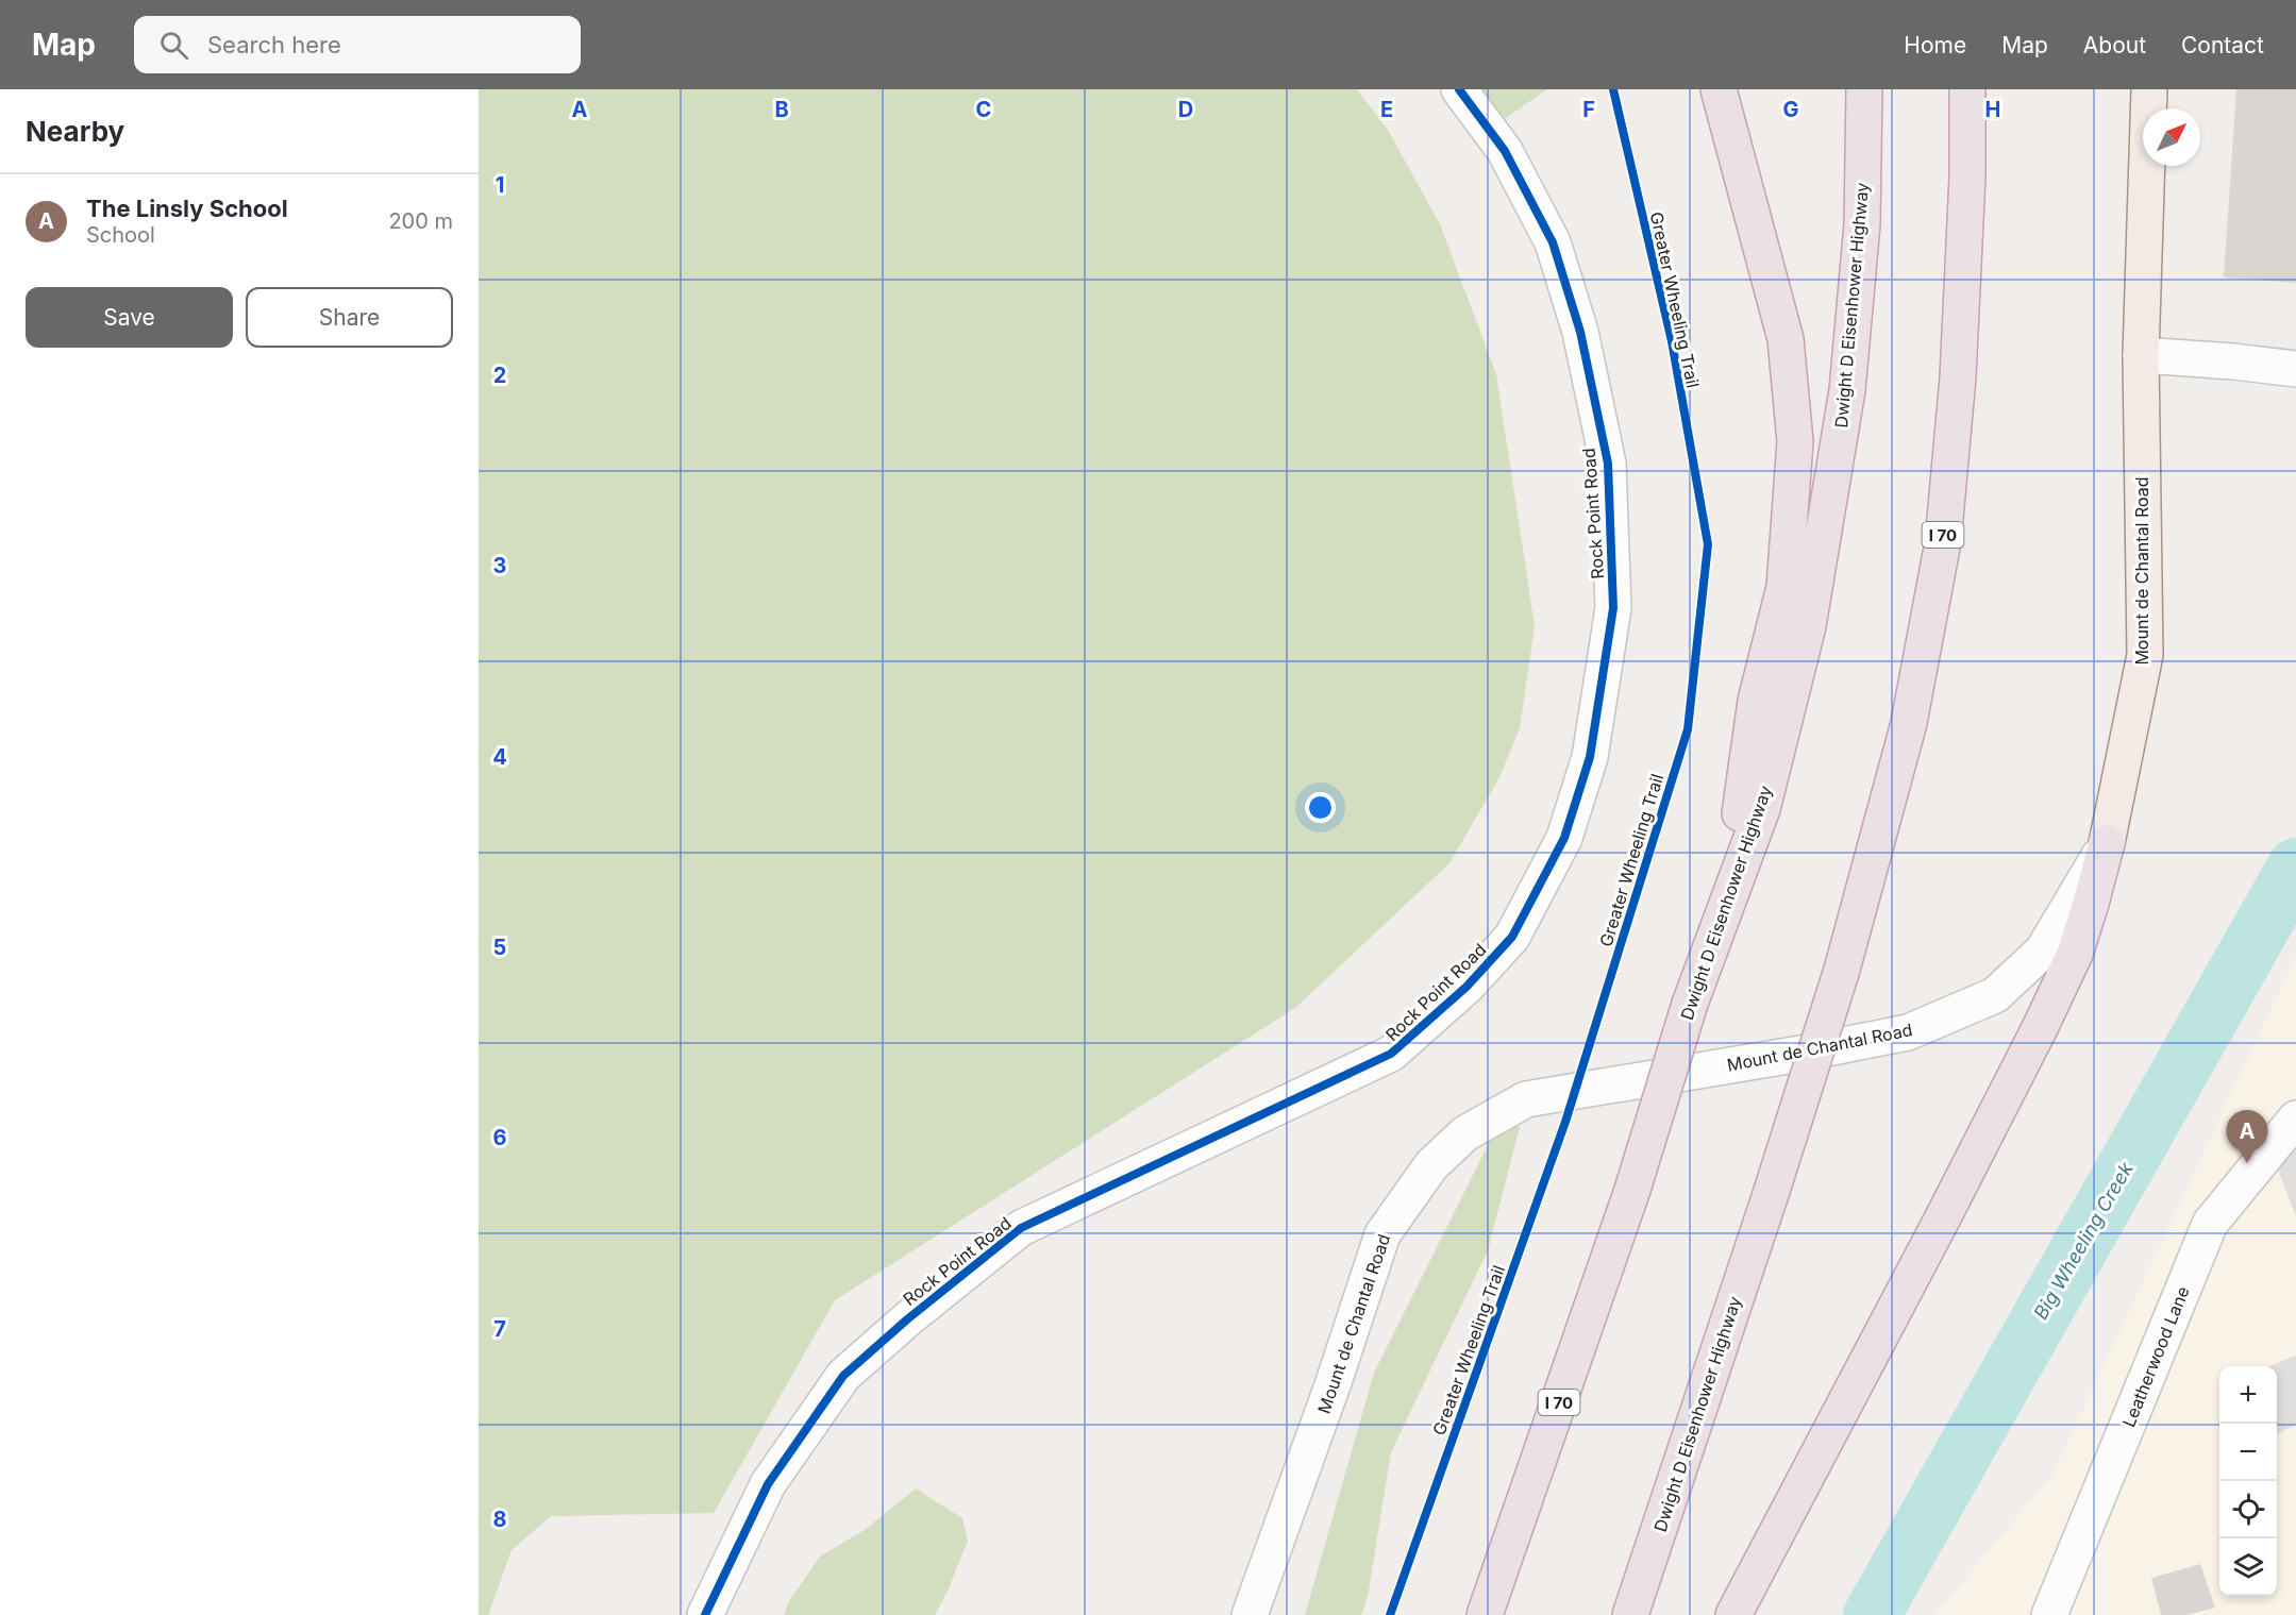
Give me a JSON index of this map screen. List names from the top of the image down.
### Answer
{
  "streets": {
    "highway": ["Dwight D Eisenhower Highway", "I 70"],
    "main road": ["Mount de Chantal Road"],
    "street": ["Rock Point Road", "Leatherwood Lane"],
    "cycle path": ["Greater Wheeling Trail"]
  },
  "water": ["Big Wheeling Creek"],
  "north": "top right",
  "page": {
    "header": "Map",
    "search": "Search here",
    "nav": [
      "Home",
      "Map",
      "About",
      "Contact"
    ],
    "heading": "Nearby",
    "list": [
      {
        "mark": "A",
        "name": "The Linsly School",
        "note": "School",
        "value": "200 m"
      }
    ],
    "buttons": ["Save", "Share"],
    "pins": "A",
    "map_buttons": ["+", "−"]
  },
  "grid": {
    "columns": [
      "A",
      "B",
      "C",
      "D",
      "E",
      "F",
      "G",
      "H"
    ],
    "rows": [
      "1",
      "2",
      "3",
      "4",
      "5",
      "6",
      "7",
      "8"
    ]
  }
}
